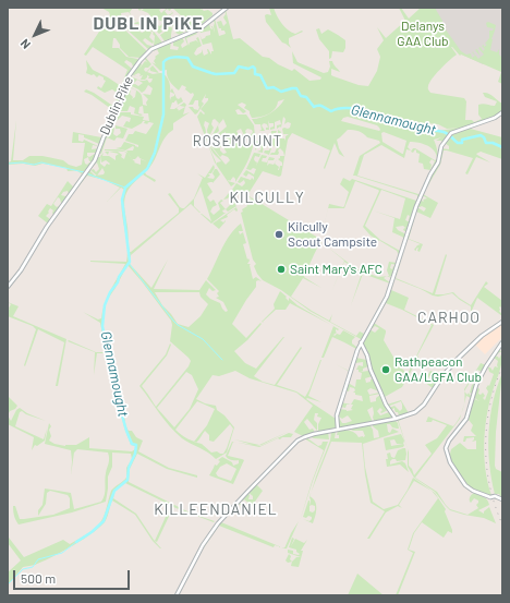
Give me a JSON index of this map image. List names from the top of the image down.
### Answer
{
  "streets": {
    "street": ["Dublin Pike"]
  },
  "districts": [
    "DUBLIN PIKE",
    "ROSEMOUNT",
    "KILCULLY",
    "CARHOO",
    "KILLEENDANIEL"
  ],
  "water": ["Glennamought"],
  "parks": ["Delanys GAA Club"],
  "places": ["Kilcully Scout Campsite", "Saint Mary's AFC", "Rathpeacon GAA/LGFA Club"],
  "scale_bar": "500 m",
  "north": "bottom left"
}
